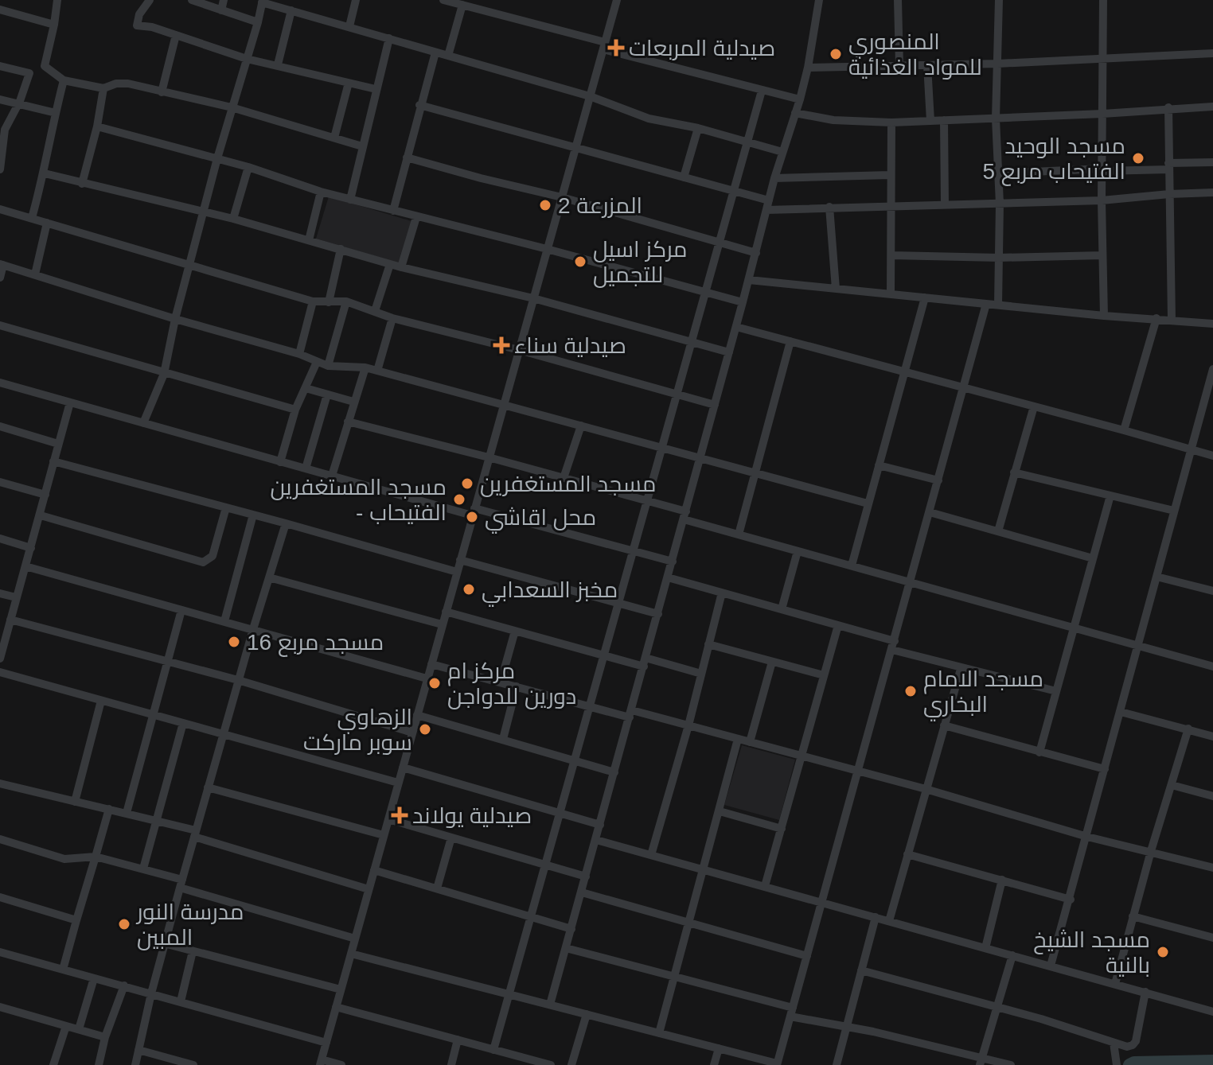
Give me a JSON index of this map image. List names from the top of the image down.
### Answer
{
  "places": {
    "health": ["صيدلية المربعات", "صيدلية سناء", "صيدلية يولاند"],
    "other": [
      "المنصوري للمواد الغذائية",
      "مسجد الوحيد الفتيحاب مربع 5",
      "المزرعة 2",
      "مركز اسيل للتجميل",
      "مسجد المستغفرين",
      "مسجد المستغفرين - الفتيحاب",
      "محل اقاشي",
      "مخبز السعدابي",
      "مسجد مربع 16",
      "مركز ام دورين للدواجن",
      "مسجد الامام البخاري",
      "الزهاوي سوبر ماركت",
      "مدرسة النور المبين",
      "مسجد الشيخ بالنية"
    ]
  }
}
